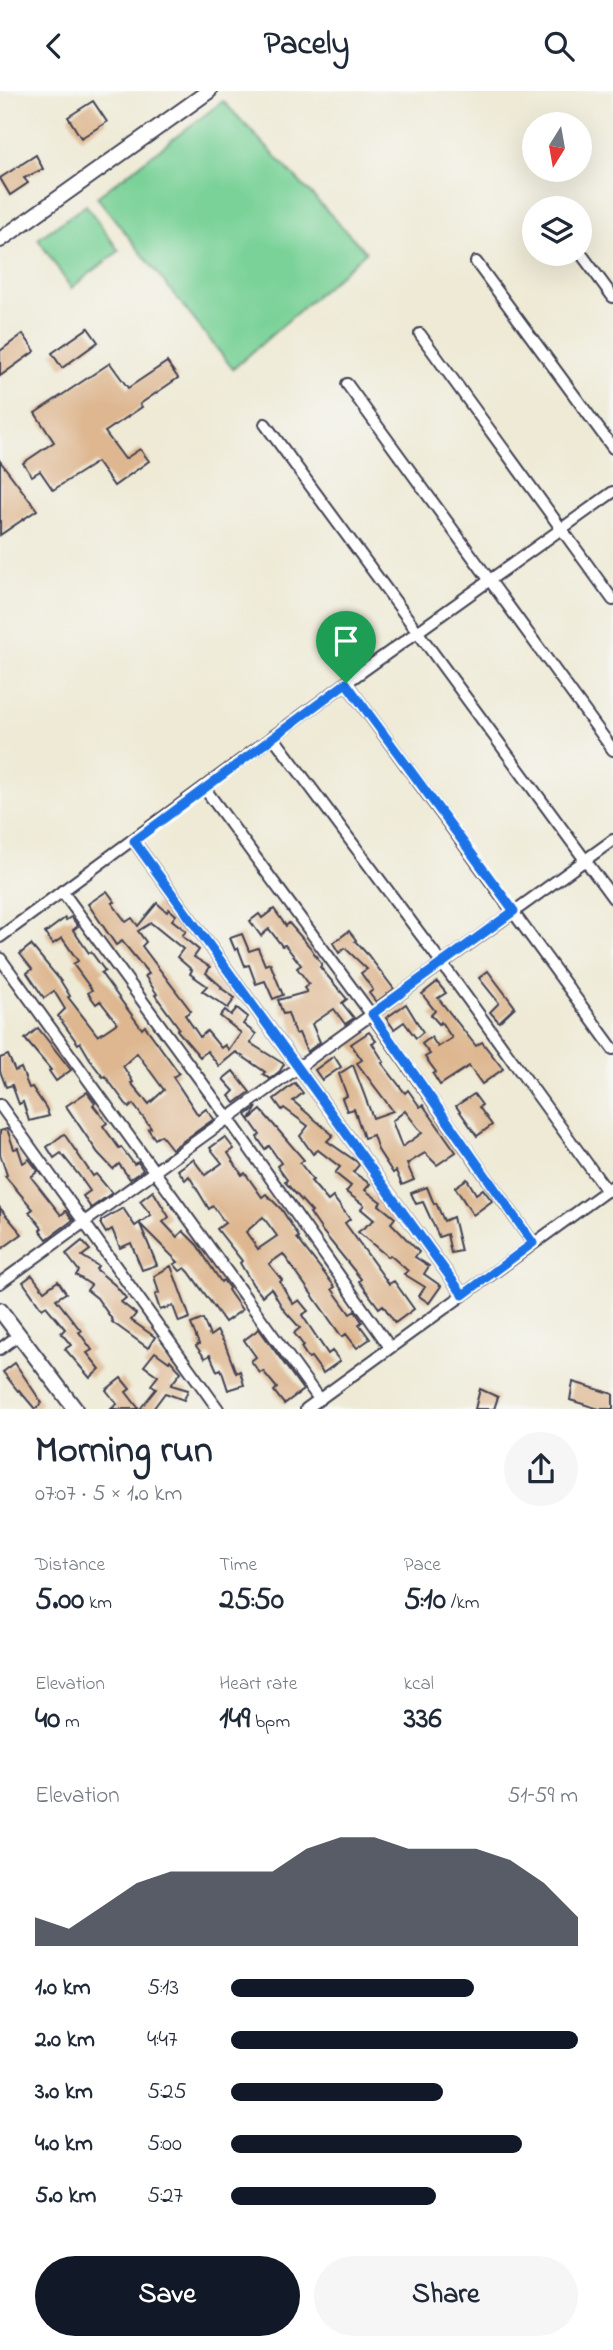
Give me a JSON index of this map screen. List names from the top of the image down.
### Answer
{
  "north": "bottom",
  "page": {
    "header": "Pacely",
    "heading": ["Morning run", "07:07 · 5 × 1.0 km"],
    "stats": [
      ["Distance", "5.00 km"],
      ["Time", "25:50"],
      ["Pace", "5:10 /km"],
      ["Elevation", "40 m"],
      ["Heart rate", "149 bpm"],
      ["kcal", "336"]
    ],
    "chart": ["Elevation", "51–59 m"],
    "list": [
      {
        "name": "1.0 km",
        "note": "5:13"
      },
      {
        "name": "2.0 km",
        "note": "4:47"
      },
      {
        "name": "3.0 km",
        "note": "5:25"
      },
      {
        "name": "4.0 km",
        "note": "5:00"
      },
      {
        "name": "5.0 km",
        "note": "5:27"
      }
    ],
    "buttons": ["Save", "Share"]
  }
}
